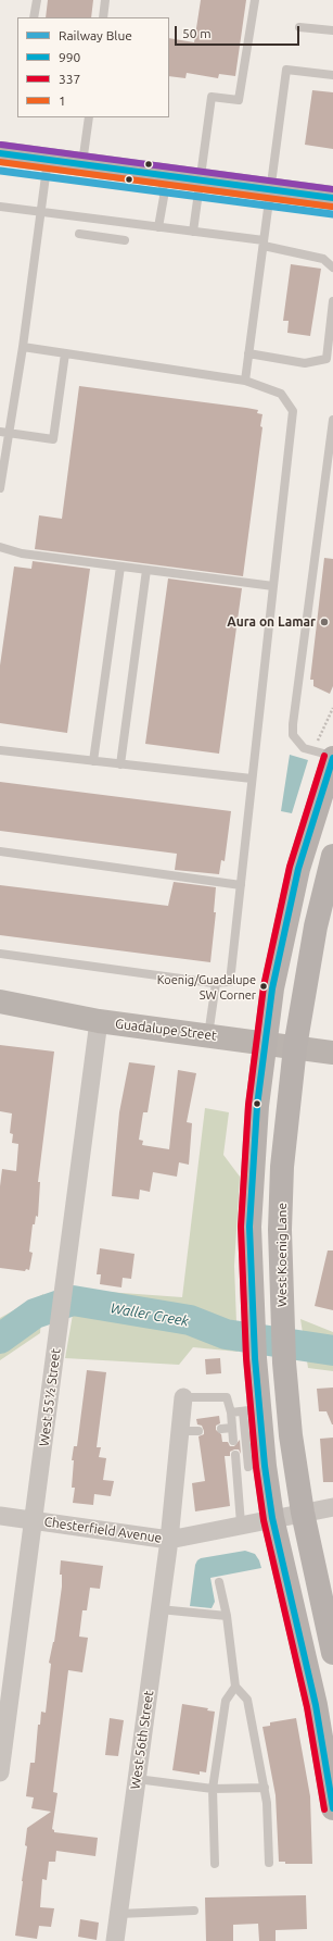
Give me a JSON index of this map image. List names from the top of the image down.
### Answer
{
  "streets": {
    "main road": ["West Koenig Lane"],
    "street": [
      "Guadalupe Street",
      "West 55½ Street",
      "Chesterfield Avenue",
      "West 56th Street"
    ]
  },
  "crossings": [
    ["Guadalupe Street", "West Koenig Lane"],
    ["Guadalupe Street", "West 55½ Street"],
    ["West Koenig Lane", "Chesterfield Avenue"],
    ["West 55½ Street", "Chesterfield Avenue"],
    ["Chesterfield Avenue", "West 56th Street"]
  ],
  "water": ["Waller Creek"],
  "places": ["Aura on Lamar", "Koenig/Guadalupe SW Corner"],
  "lines": [
    "transit line 990",
    "transit line 1",
    "rail line Blue",
    "transit line 337"
  ],
  "legend": [
    "Railway Blue",
    "990",
    "337",
    "1"
  ],
  "scale_bar": "50 m"
}
